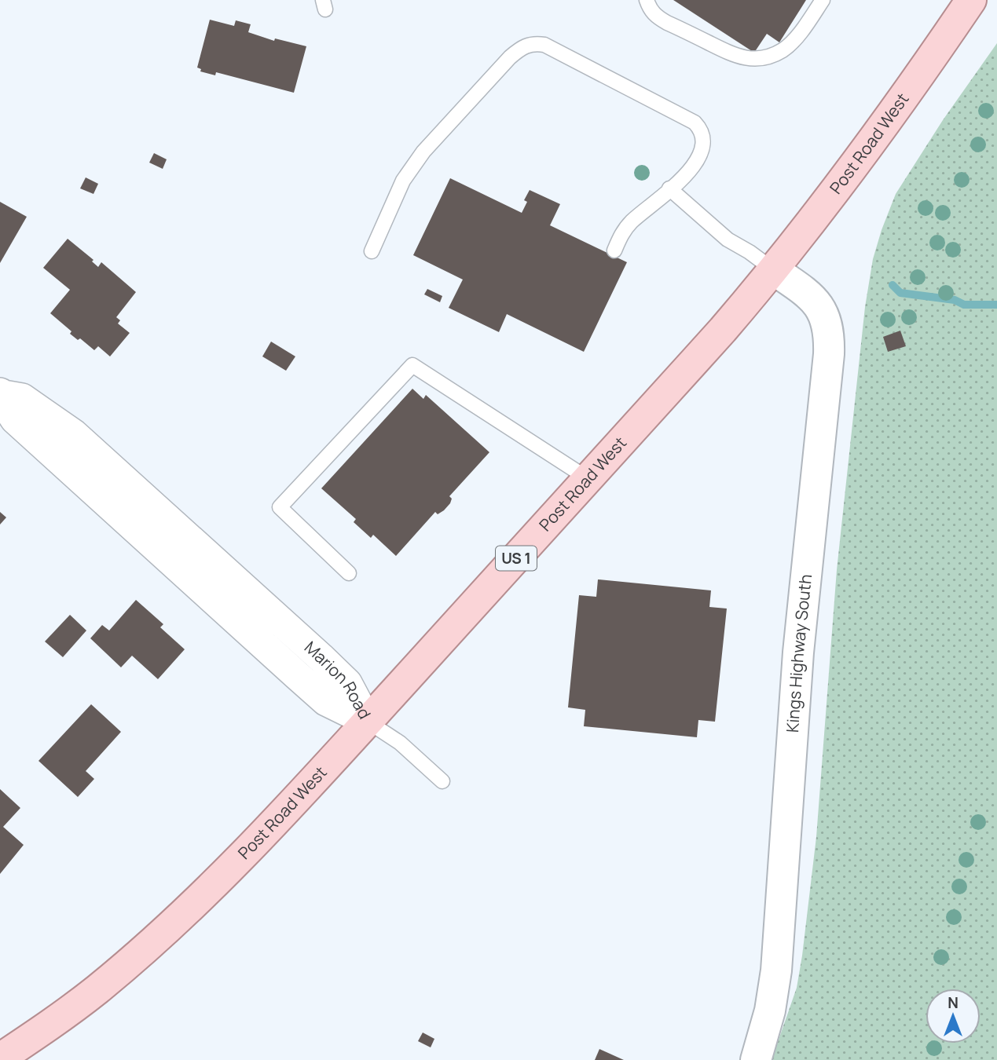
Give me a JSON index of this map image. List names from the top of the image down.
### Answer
{
  "streets": {
    "main road": ["Post Road West", "US 1"],
    "street": ["Kings Highway South", "Marion Road"]
  },
  "crossings": [
    ["Post Road West", "Kings Highway South"],
    ["Post Road West", "Marion Road"]
  ],
  "north": "top"
}
